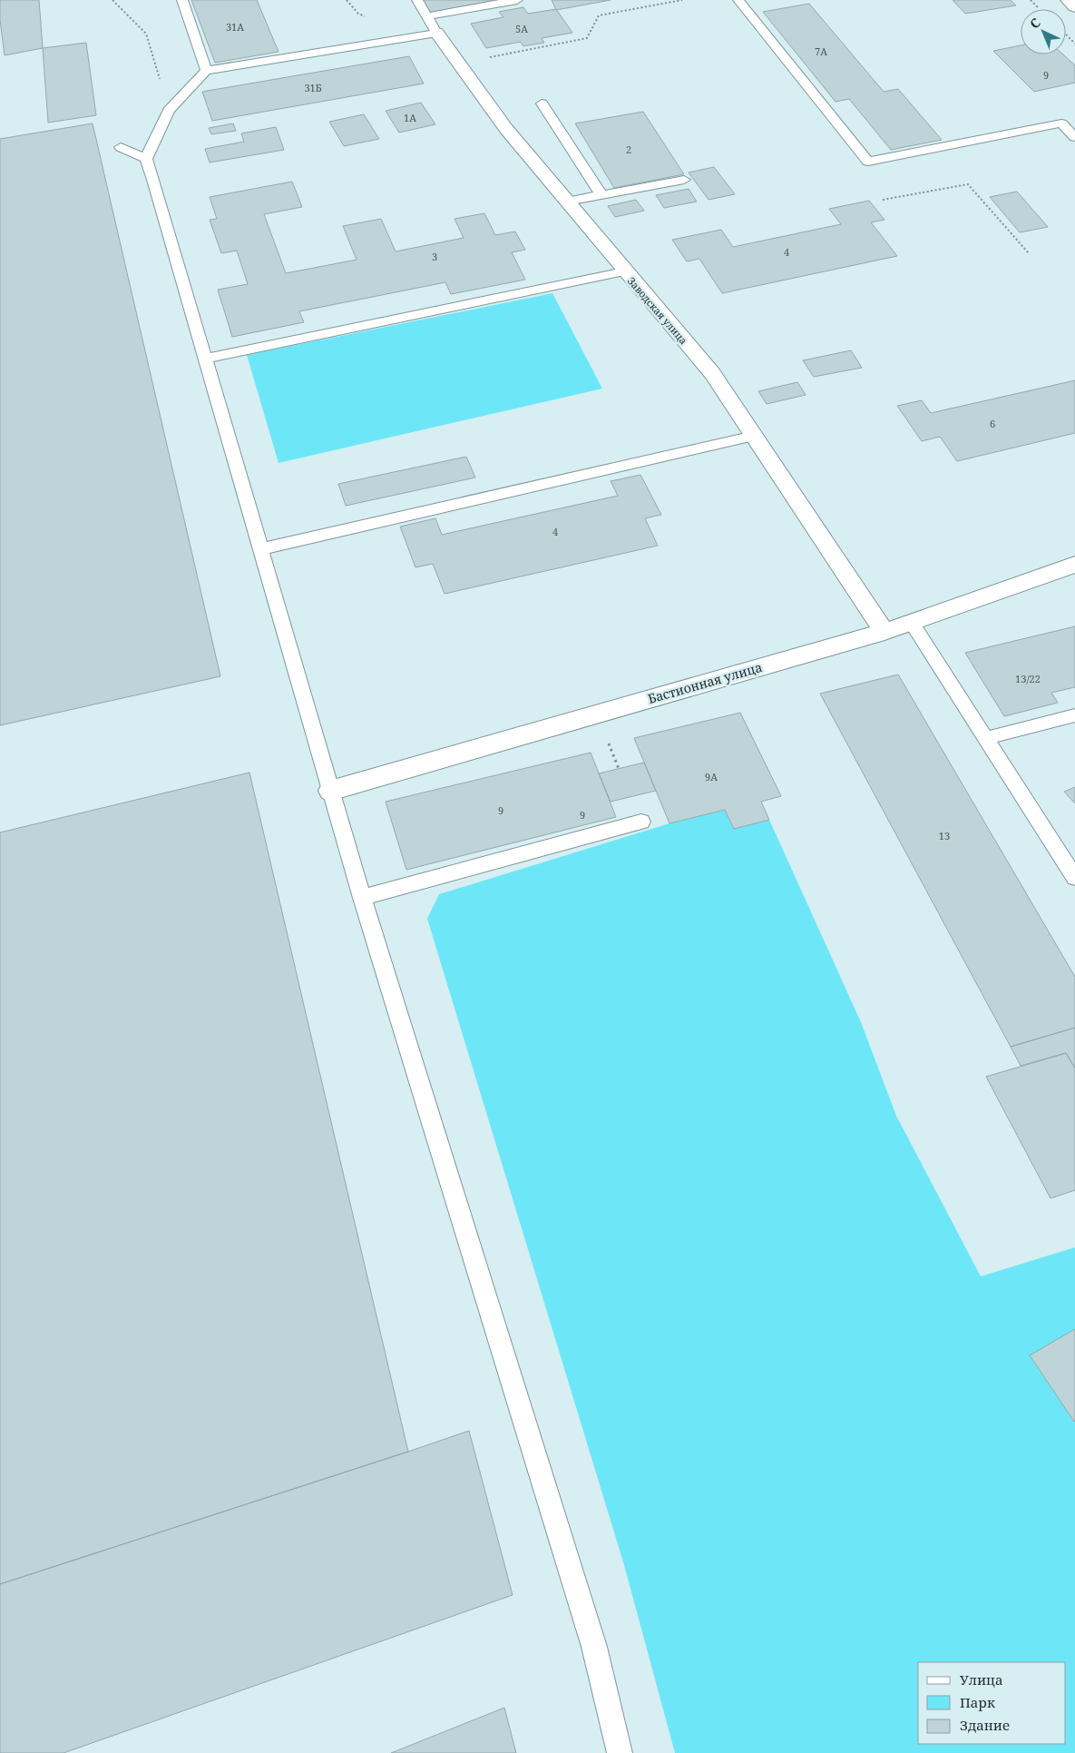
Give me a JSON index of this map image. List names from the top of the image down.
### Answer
{
  "streets": {
    "street": ["Заводская улица", "Бастионная улица"]
  },
  "crossings": [
    ["Заводская улица", "Бастионная улица"]
  ],
  "house_numbers": [
    "31А",
    "5А",
    "7А",
    "9",
    "31Б",
    "1А",
    "2",
    "4",
    "3",
    "6",
    "4",
    "13/22",
    "9А",
    "9",
    "9",
    "13"
  ],
  "legend": ["Улица", "Парк", "Здание"],
  "north": "top left"
}
